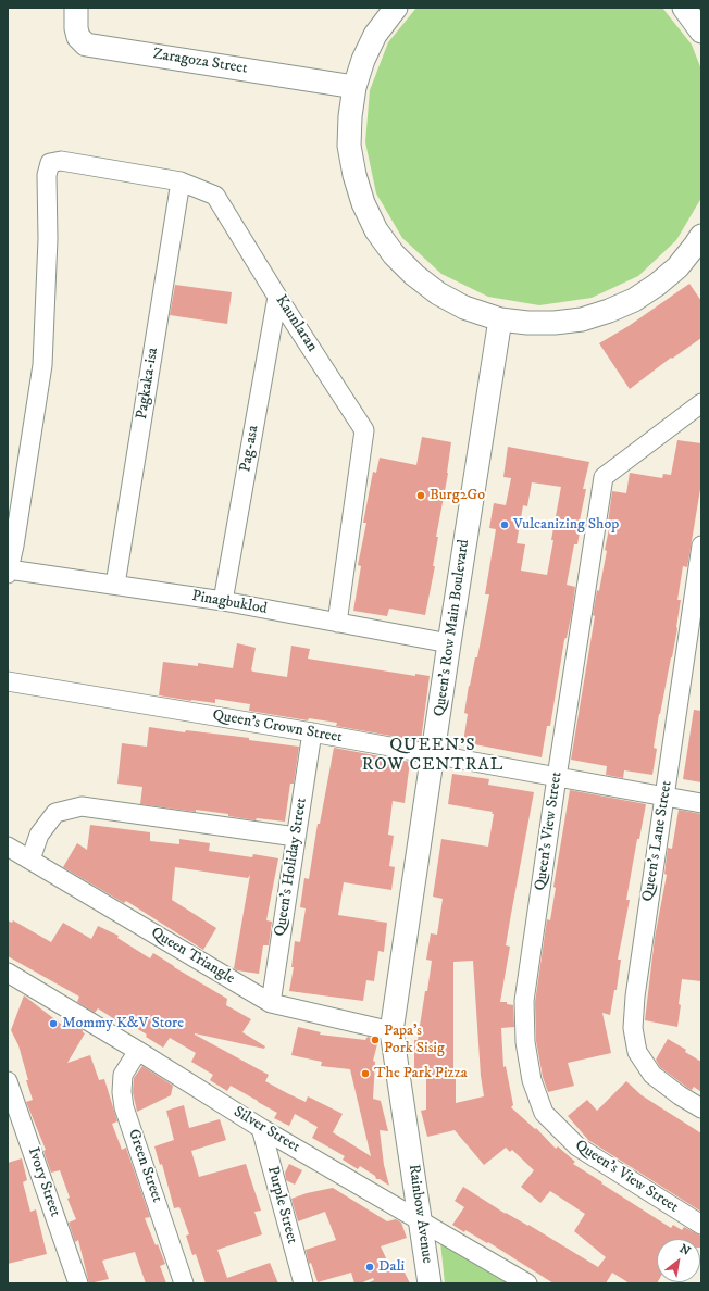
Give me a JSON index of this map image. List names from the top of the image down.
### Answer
{
  "streets": {
    "street": [
      "Zaragoza Street",
      "Kaunlaran",
      "Pagkaka-isa",
      "Pag-asa",
      "Pinagbuklod",
      "Queen's Row Main Boulevard",
      "Queen's Crown Street",
      "Queen's View Street",
      "Queen's Lane Street",
      "Queen's Holiday Street",
      "Queen Triangle",
      "Silver Street",
      "Green Street",
      "Ivory Street",
      "Purple Street",
      "Rainbow Avenue"
    ]
  },
  "crossings": [
    ["Kaunlaran", "Pagkaka-isa"],
    ["Kaunlaran", "Pag-asa"],
    ["Kaunlaran", "Pinagbuklod"],
    ["Pagkaka-isa", "Pinagbuklod"],
    ["Pag-asa", "Pinagbuklod"],
    ["Pinagbuklod", "Queen's Row Main Boulevard"],
    ["Queen's Row Main Boulevard", "Queen's Crown Street"],
    ["Queen's Row Main Boulevard", "Queen Triangle"],
    ["Queen's Row Main Boulevard", "Rainbow Avenue"],
    ["Queen's Crown Street", "Queen's View Street"],
    ["Queen's Crown Street", "Queen's Lane Street"],
    ["Queen's Crown Street", "Queen's Holiday Street"],
    ["Queen's Holiday Street", "Queen Triangle"],
    ["Silver Street", "Green Street"],
    ["Silver Street", "Purple Street"],
    ["Silver Street", "Rainbow Avenue"]
  ],
  "districts": ["QUEEN'S ROW CENTRAL"],
  "places": [
    "Burg2Go",
    "Vulcanizing Shop",
    "Mommy K&V Store",
    "Papa's Pork Sisig",
    "The Park Pizza",
    "Dali"
  ],
  "north": "top right"
}
